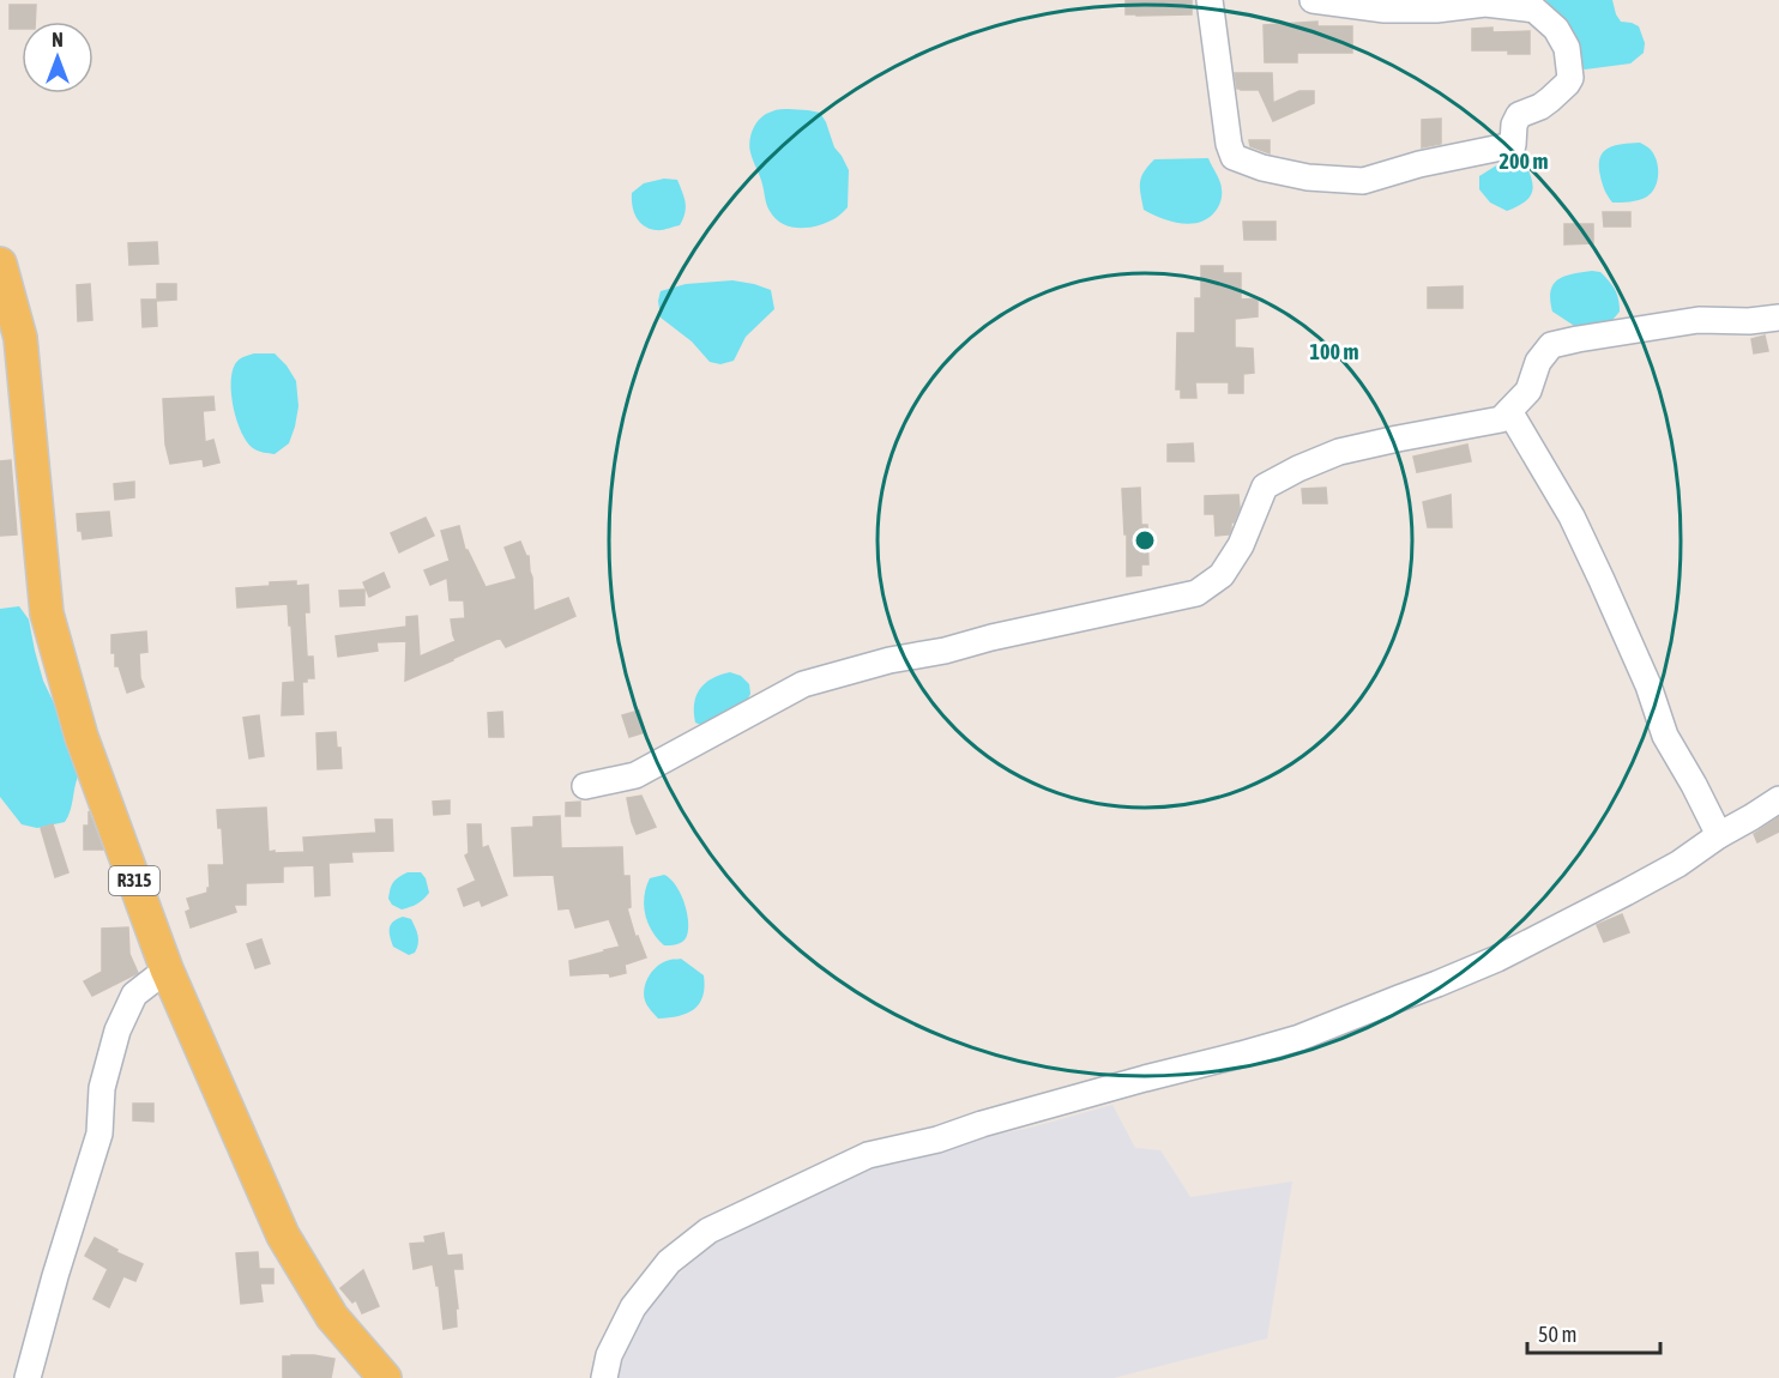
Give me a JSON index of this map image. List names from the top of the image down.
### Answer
{
  "streets": {
    "main road": ["R315"]
  },
  "scale_bar": "50 m",
  "north": "top",
  "rings": ["200 m", "100 m"]
}
